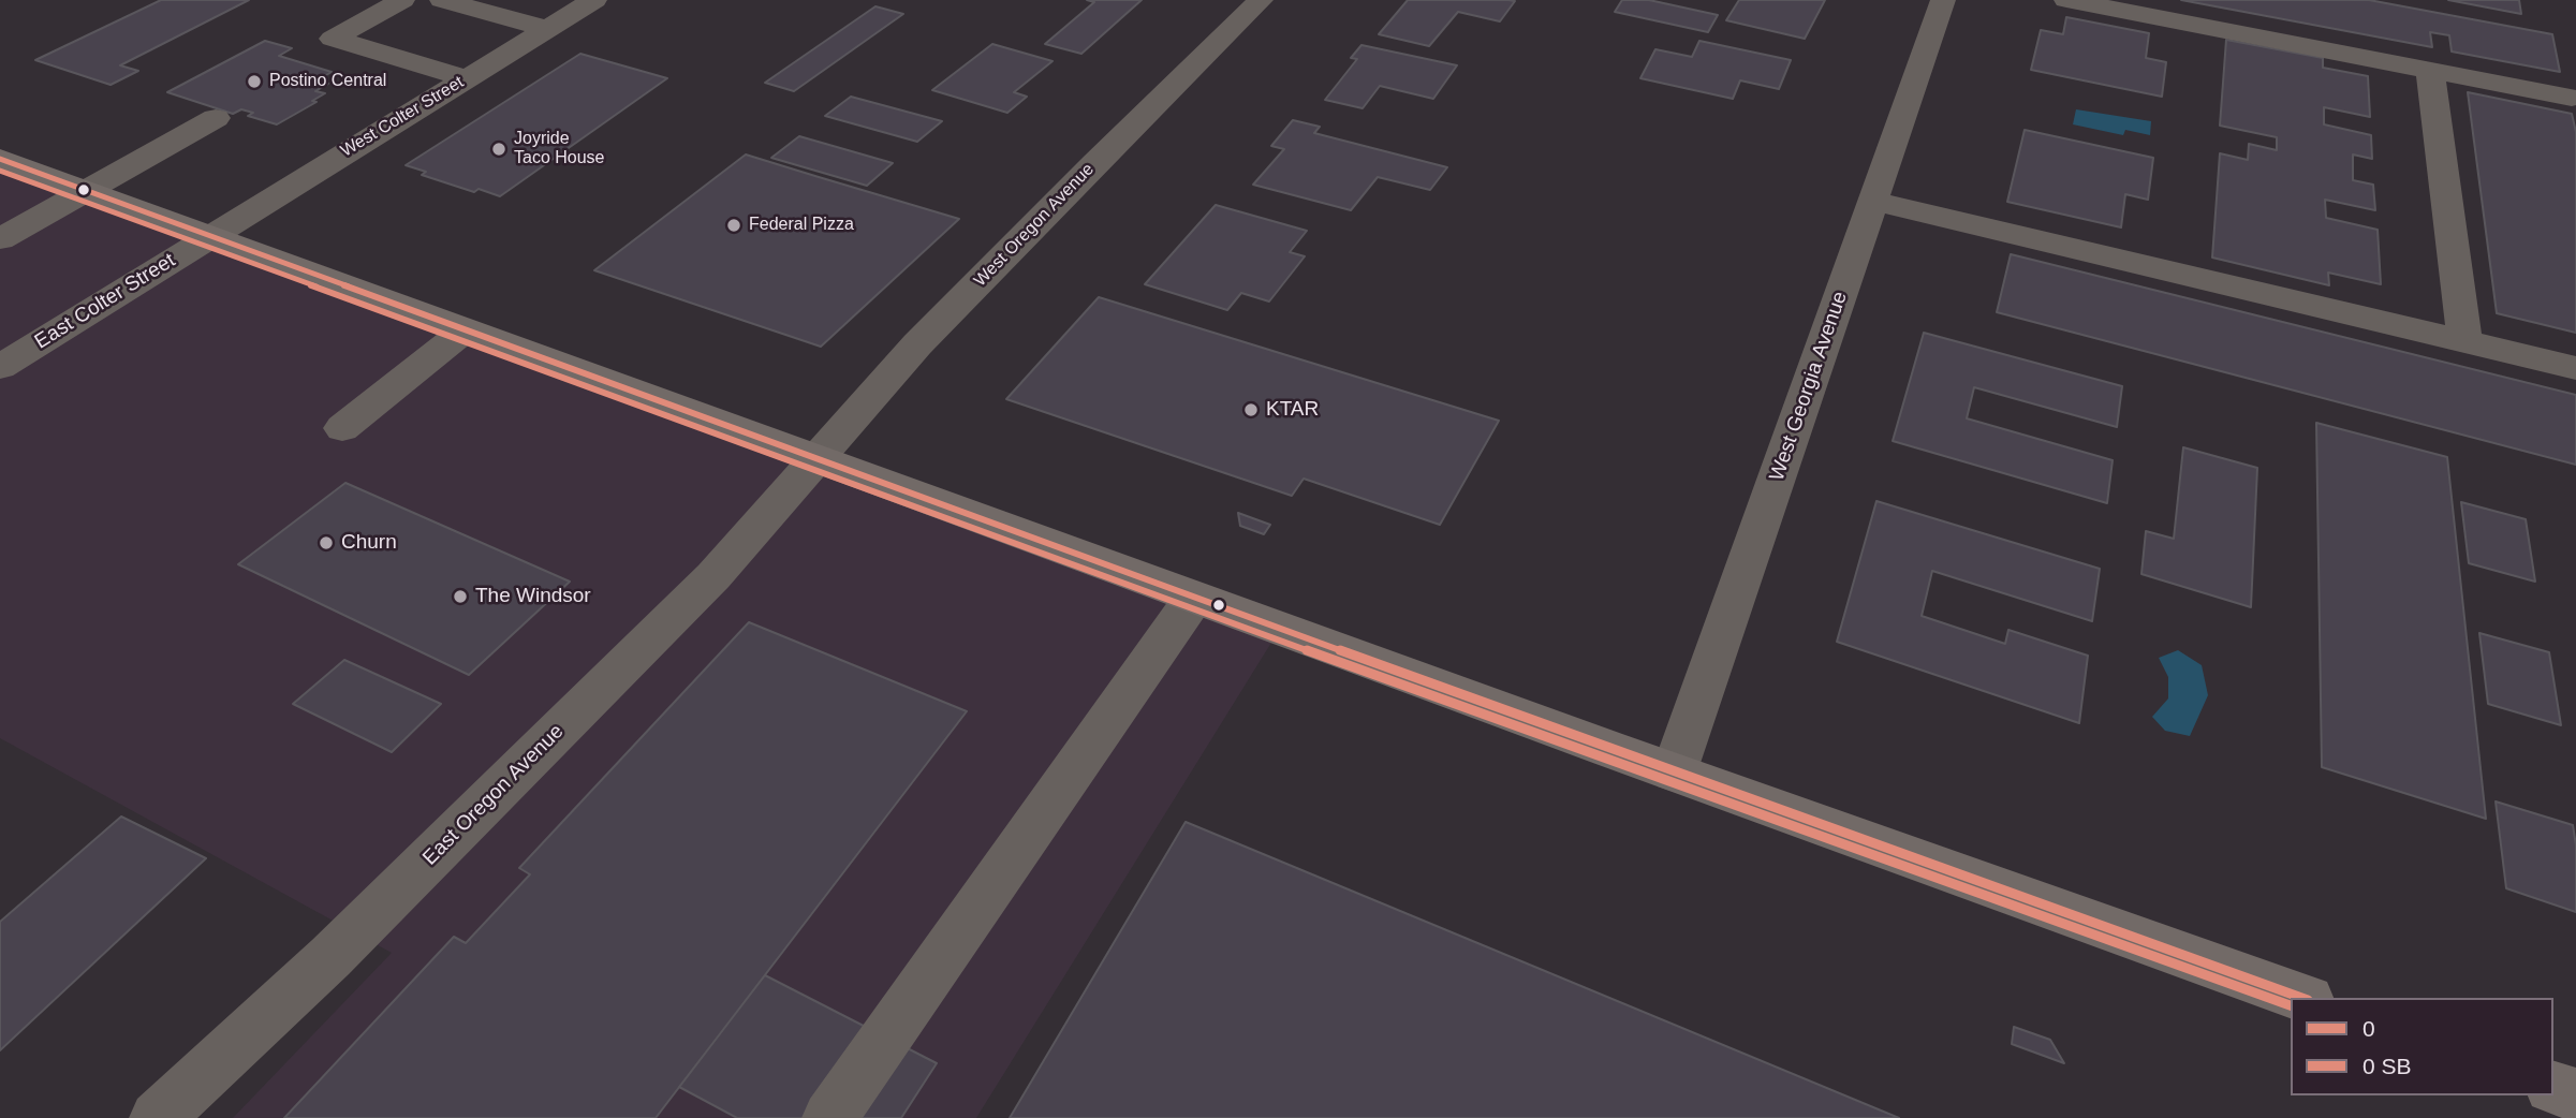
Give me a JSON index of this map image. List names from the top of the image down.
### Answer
{
  "streets": {
    "street": [
      "West Colter Street",
      "West Oregon Avenue",
      "East Colter Street",
      "West Georgia Avenue",
      "East Oregon Avenue"
    ]
  },
  "crossings": [
    ["West Colter Street", "East Colter Street"],
    ["West Oregon Avenue", "East Oregon Avenue"]
  ],
  "places": [
    "Postino Central",
    "Joyride Taco House",
    "Federal Pizza",
    "KTAR",
    "Churn",
    "The Windsor"
  ],
  "lines": ["transit line 0"],
  "legend": ["0", "0 SB"]
}
